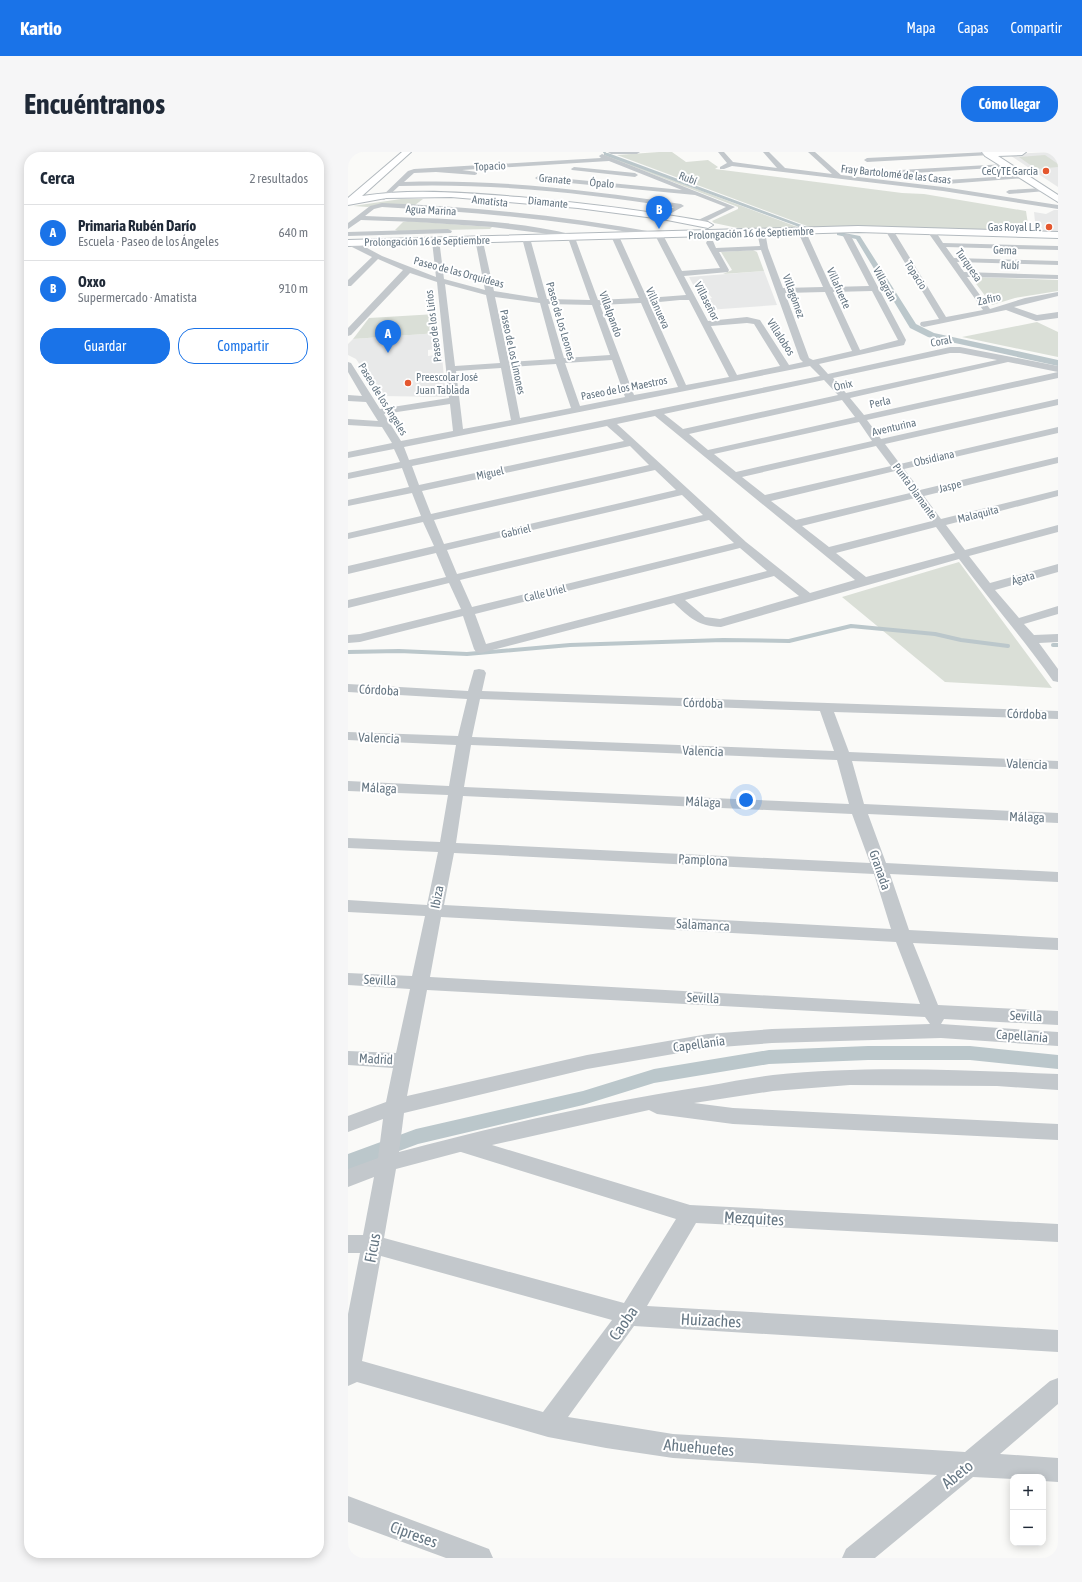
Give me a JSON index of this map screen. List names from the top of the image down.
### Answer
{
  "streets": {
    "street": [
      "Topacio",
      "Fray Bartolomé de las Casas",
      "Rubí",
      "Granate",
      "Ópalo",
      "Amatista",
      "Diamante",
      "Agua Marina",
      "Prolongación 16 de Septiembre",
      "Gema",
      "Turquesa",
      "Paseo de las Orquídeas",
      "Villagrán",
      "Villafuerte",
      "Villagómez",
      "Zafiro",
      "Villaseñor",
      "Villanueva",
      "Villalpando",
      "Paseo de Los Leones",
      "Paseo de los Lirios",
      "Villalobos",
      "Coral",
      "Paseo de Los Limones",
      "Ónix",
      "Paseo de los Maestros",
      "Paseo de los Ángeles",
      "Perla",
      "Aventurina",
      "Obsidiana",
      "Miguel",
      "Jaspe",
      "Punta Diamante",
      "Malaquita",
      "Gabriel",
      "Ágata",
      "Calle Uriel",
      "Córdoba",
      "Valencia",
      "Málaga",
      "Pamplona",
      "Granada",
      "Ibiza",
      "Salamanca",
      "Sevilla",
      "Capellanía",
      "Madrid",
      "Mezquites",
      "Ficus",
      "Huizaches",
      "Caoba",
      "Ahuehuetes",
      "Abeto",
      "Cipreses"
    ]
  },
  "crossings": [
    ["Topacio", "Rubí"],
    ["Topacio", "Granate"],
    ["Topacio", "Diamante"],
    ["Topacio", "Prolongación 16 de Septiembre"],
    ["Topacio", "Zafiro"],
    ["Rubí", "Ópalo"],
    ["Rubí", "Diamante"],
    ["Rubí", "Turquesa"],
    ["Granate", "Diamante"],
    ["Amatista", "Agua Marina"],
    ["Amatista", "Prolongación 16 de Septiembre"],
    ["Amatista", "Villaseñor"],
    ["Diamante", "Prolongación 16 de Septiembre"],
    ["Prolongación 16 de Septiembre", "Turquesa"],
    ["Prolongación 16 de Septiembre", "Paseo de las Orquídeas"],
    ["Prolongación 16 de Septiembre", "Villafuerte"],
    ["Prolongación 16 de Septiembre", "Villagómez"],
    ["Prolongación 16 de Septiembre", "Villaseñor"],
    ["Prolongación 16 de Septiembre", "Villanueva"],
    ["Prolongación 16 de Septiembre", "Villalpando"],
    ["Prolongación 16 de Septiembre", "Paseo de Los Leones"],
    ["Prolongación 16 de Septiembre", "Paseo de los Lirios"],
    ["Prolongación 16 de Septiembre", "Paseo de Los Limones"],
    ["Gema", "Turquesa"],
    ["Turquesa", "Zafiro"],
    ["Paseo de las Orquídeas", "Villaseñor"],
    ["Paseo de las Orquídeas", "Villanueva"],
    ["Paseo de las Orquídeas", "Villalpando"],
    ["Paseo de las Orquídeas", "Paseo de Los Leones"],
    ["Paseo de las Orquídeas", "Paseo de los Lirios"],
    ["Paseo de las Orquídeas", "Paseo de Los Limones"],
    ["Villagrán", "Paseo de los Maestros"],
    ["Villafuerte", "Paseo de los Maestros"],
    ["Villagómez", "Paseo de los Maestros"],
    ["Villagómez", "Punta Diamante"],
    ["Villaseñor", "Villalobos"],
    ["Villaseñor", "Paseo de los Maestros"],
    ["Villanueva", "Paseo de los Maestros"],
    ["Villalpando", "Paseo de los Maestros"],
    ["Paseo de Los Leones", "Paseo de los Maestros"],
    ["Paseo de los Lirios", "Paseo de los Maestros"],
    ["Villalobos", "Paseo de los Maestros"],
    ["Coral", "Ónix"],
    ["Coral", "Paseo de los Ángeles"],
    ["Coral", "Punta Diamante"],
    ["Paseo de Los Limones", "Paseo de los Maestros"],
    ["Ónix", "Punta Diamante"],
    ["Paseo de los Maestros", "Paseo de los Ángeles"],
    ["Paseo de los Maestros", "Punta Diamante"],
    ["Paseo de los Ángeles", "Miguel"],
    ["Paseo de los Ángeles", "Gabriel"],
    ["Paseo de los Ángeles", "Calle Uriel"],
    ["Perla", "Punta Diamante"],
    ["Aventurina", "Punta Diamante"],
    ["Obsidiana", "Punta Diamante"],
    ["Jaspe", "Punta Diamante"],
    ["Punta Diamante", "Malaquita"],
    ["Punta Diamante", "Ágata"],
    ["Córdoba", "Granada"],
    ["Córdoba", "Ibiza"],
    ["Valencia", "Granada"],
    ["Valencia", "Ibiza"],
    ["Málaga", "Granada"],
    ["Málaga", "Ibiza"],
    ["Pamplona", "Granada"],
    ["Pamplona", "Ibiza"],
    ["Granada", "Salamanca"],
    ["Granada", "Sevilla"],
    ["Granada", "Capellanía"],
    ["Ibiza", "Salamanca"],
    ["Ibiza", "Sevilla"],
    ["Ibiza", "Capellanía"],
    ["Ibiza", "Madrid"],
    ["Ibiza", "Ficus"],
    ["Capellanía", "Ficus"],
    ["Mezquites", "Caoba"],
    ["Ficus", "Huizaches"],
    ["Ficus", "Ahuehuetes"],
    ["Huizaches", "Caoba"],
    ["Caoba", "Ahuehuetes"],
    ["Ahuehuetes", "Abeto"]
  ],
  "places": ["CeCyTE García", "Gas Royal L.P.", "Preescolar José Juan Tablada"],
  "page": {
    "header": "Kartio",
    "nav": ["Mapa", "Capas", "Compartir"],
    "buttons": [
      "Cómo llegar",
      ["Guardar", "Compartir"]
    ],
    "title": "Encuéntranos",
    "heading": ["Cerca", "2 resultados"],
    "pins": ["B", "A"],
    "list": [
      {
        "mark": "A",
        "name": "Primaria Rubén Darío",
        "note": "Escuela · Paseo de los Ángeles",
        "value": "640 m"
      },
      {
        "mark": "B",
        "name": "Oxxo",
        "note": "Supermercado · Amatista",
        "value": "910 m"
      }
    ],
    "map_buttons": ["+", "−"]
  }
}
